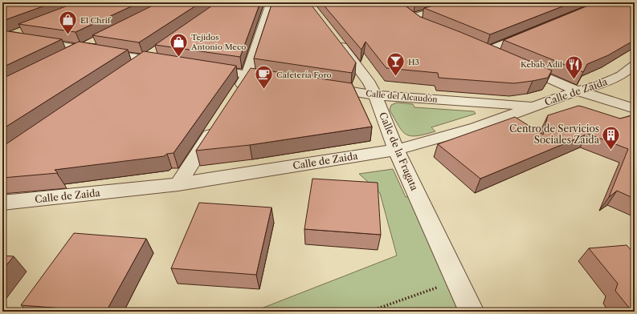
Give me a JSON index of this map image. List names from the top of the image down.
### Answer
{
  "streets": {
    "street": ["Calle de Zaida", "Calle del Alcaudón", "Calle de la Fragata"]
  },
  "crossings": [
    ["Calle de Zaida", "Calle del Alcaudón"],
    ["Calle de Zaida", "Calle de la Fragata"],
    ["Calle del Alcaudón", "Calle de la Fragata"]
  ],
  "places": {
    "shop": ["El Chrif", "Tejidos Antonio Meco"],
    "bar": ["H3"],
    "restaurant": ["Kebab Adil"],
    "cafe": ["Cafetería Foro"],
    "building": ["Centro de Servicios Sociales Zaida"]
  }
}
